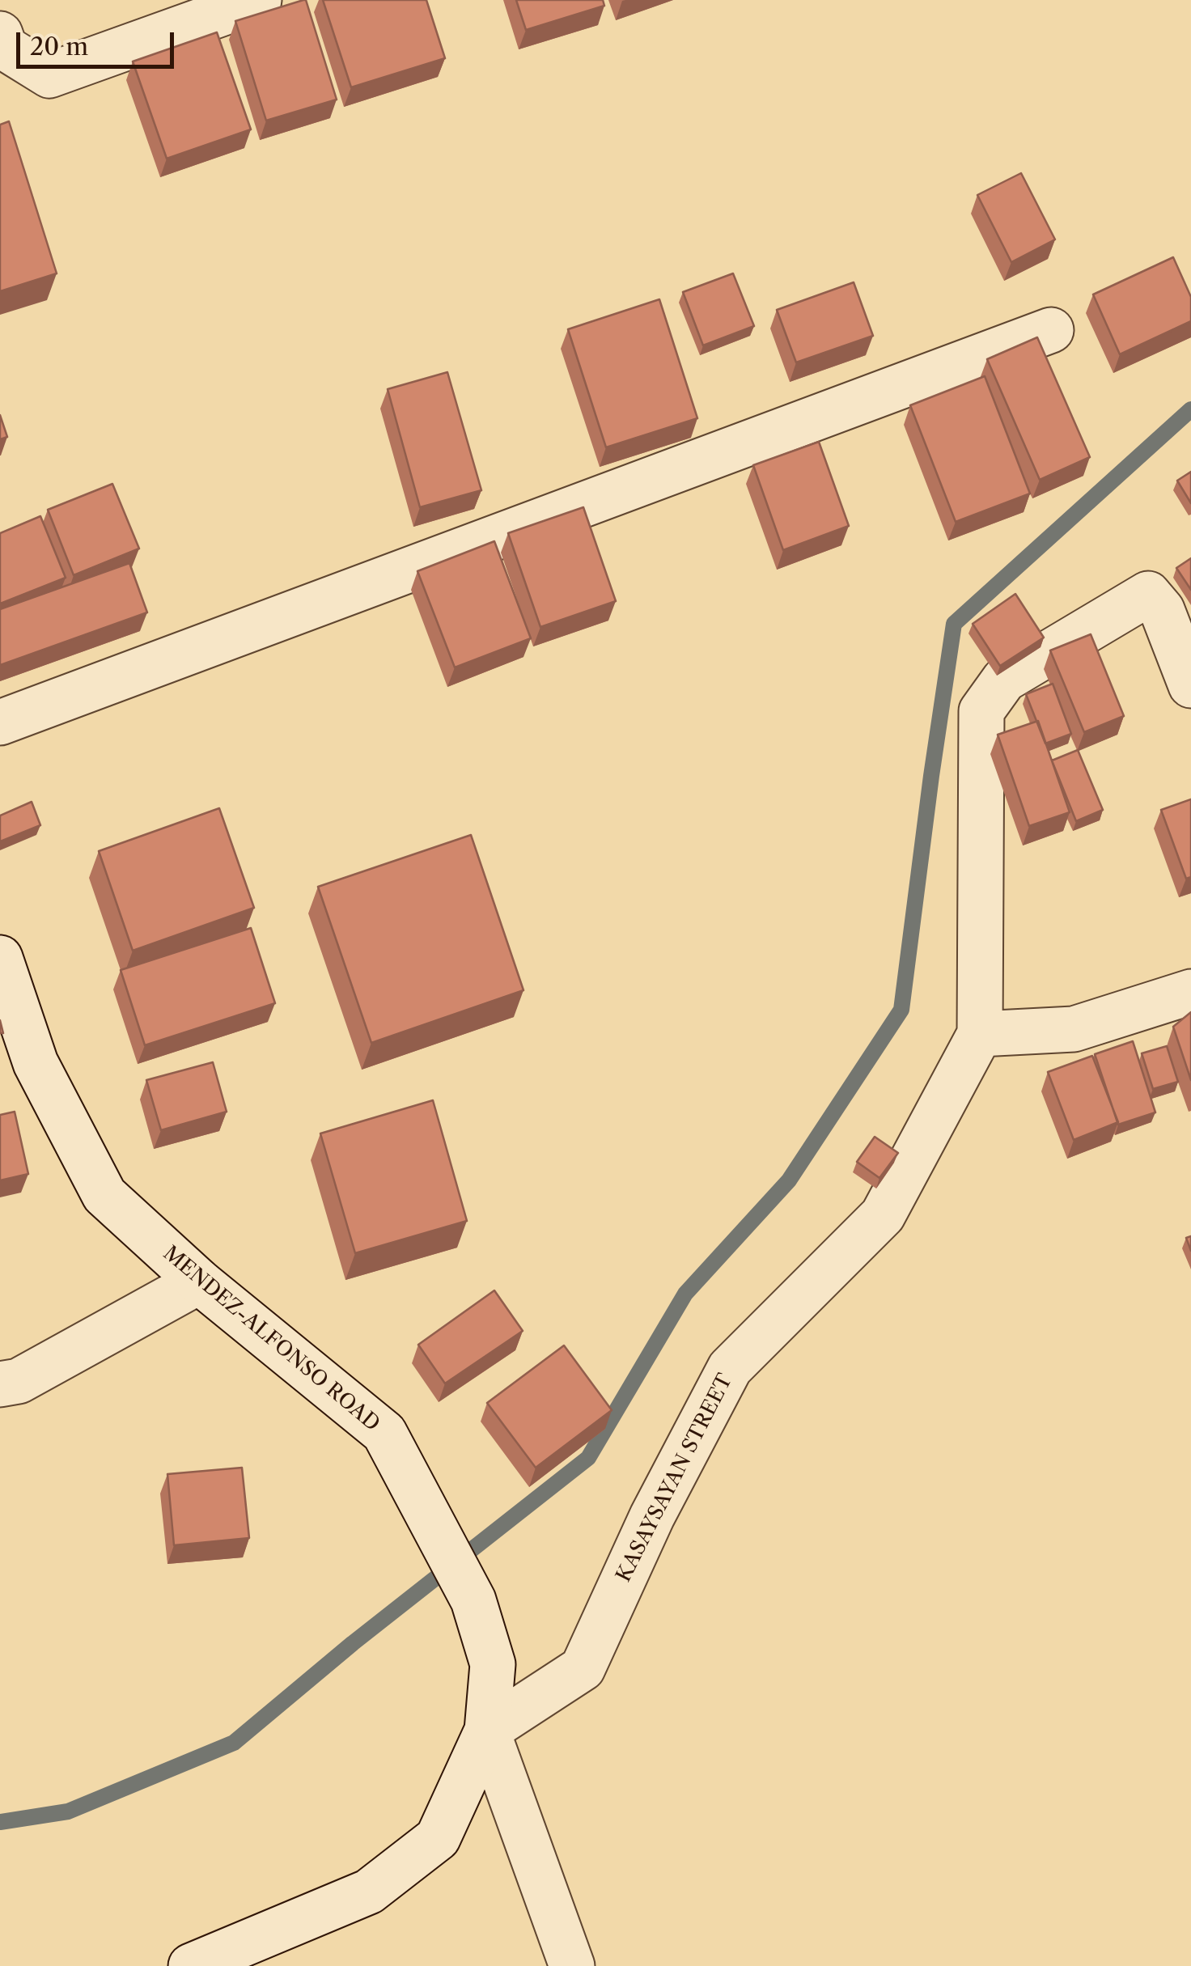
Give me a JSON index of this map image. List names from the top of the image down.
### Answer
{
  "streets": {
    "street": ["MENDEZ-ALFONSO ROAD", "KASAYSAYAN STREET"]
  },
  "crossings": [
    ["MENDEZ-ALFONSO ROAD", "KASAYSAYAN STREET"]
  ],
  "scale_bar": "20 m"
}
